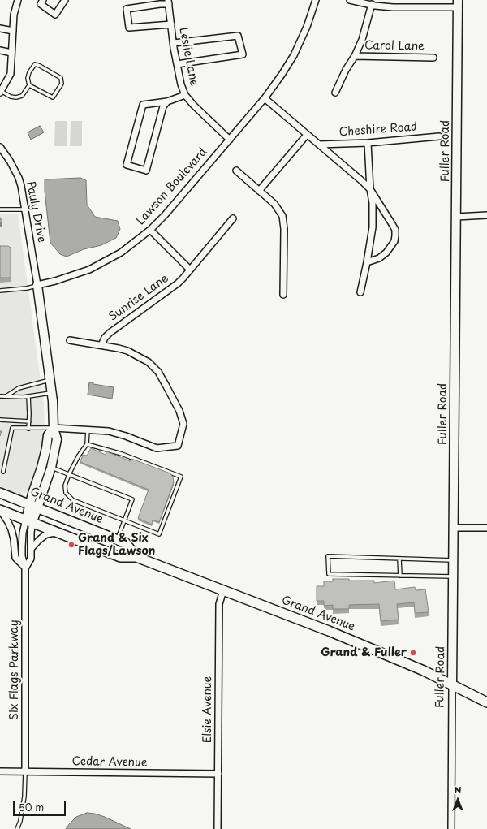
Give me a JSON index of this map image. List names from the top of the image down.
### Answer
{
  "streets": {
    "main road": ["Grand Avenue"],
    "street": [
      "Carol Lane",
      "Leslie Lane",
      "Cheshire Road",
      "Fuller Road",
      "Lawson Boulevard",
      "Pauly Drive",
      "Sunrise Lane",
      "Six Flags Parkway",
      "Elsie Avenue",
      "Cedar Avenue"
    ]
  },
  "crossings": [
    ["Leslie Lane", "Lawson Boulevard"],
    ["Fuller Road", "Grand Avenue"],
    ["Lawson Boulevard", "Pauly Drive"],
    ["Grand Avenue", "Six Flags Parkway"],
    ["Grand Avenue", "Elsie Avenue"],
    ["Six Flags Parkway", "Cedar Avenue"],
    ["Elsie Avenue", "Cedar Avenue"]
  ],
  "places": ["Grand & Six Flags/Lawson", "Grand & Fuller"],
  "scale_bar": "50 m",
  "north": "top"
}
